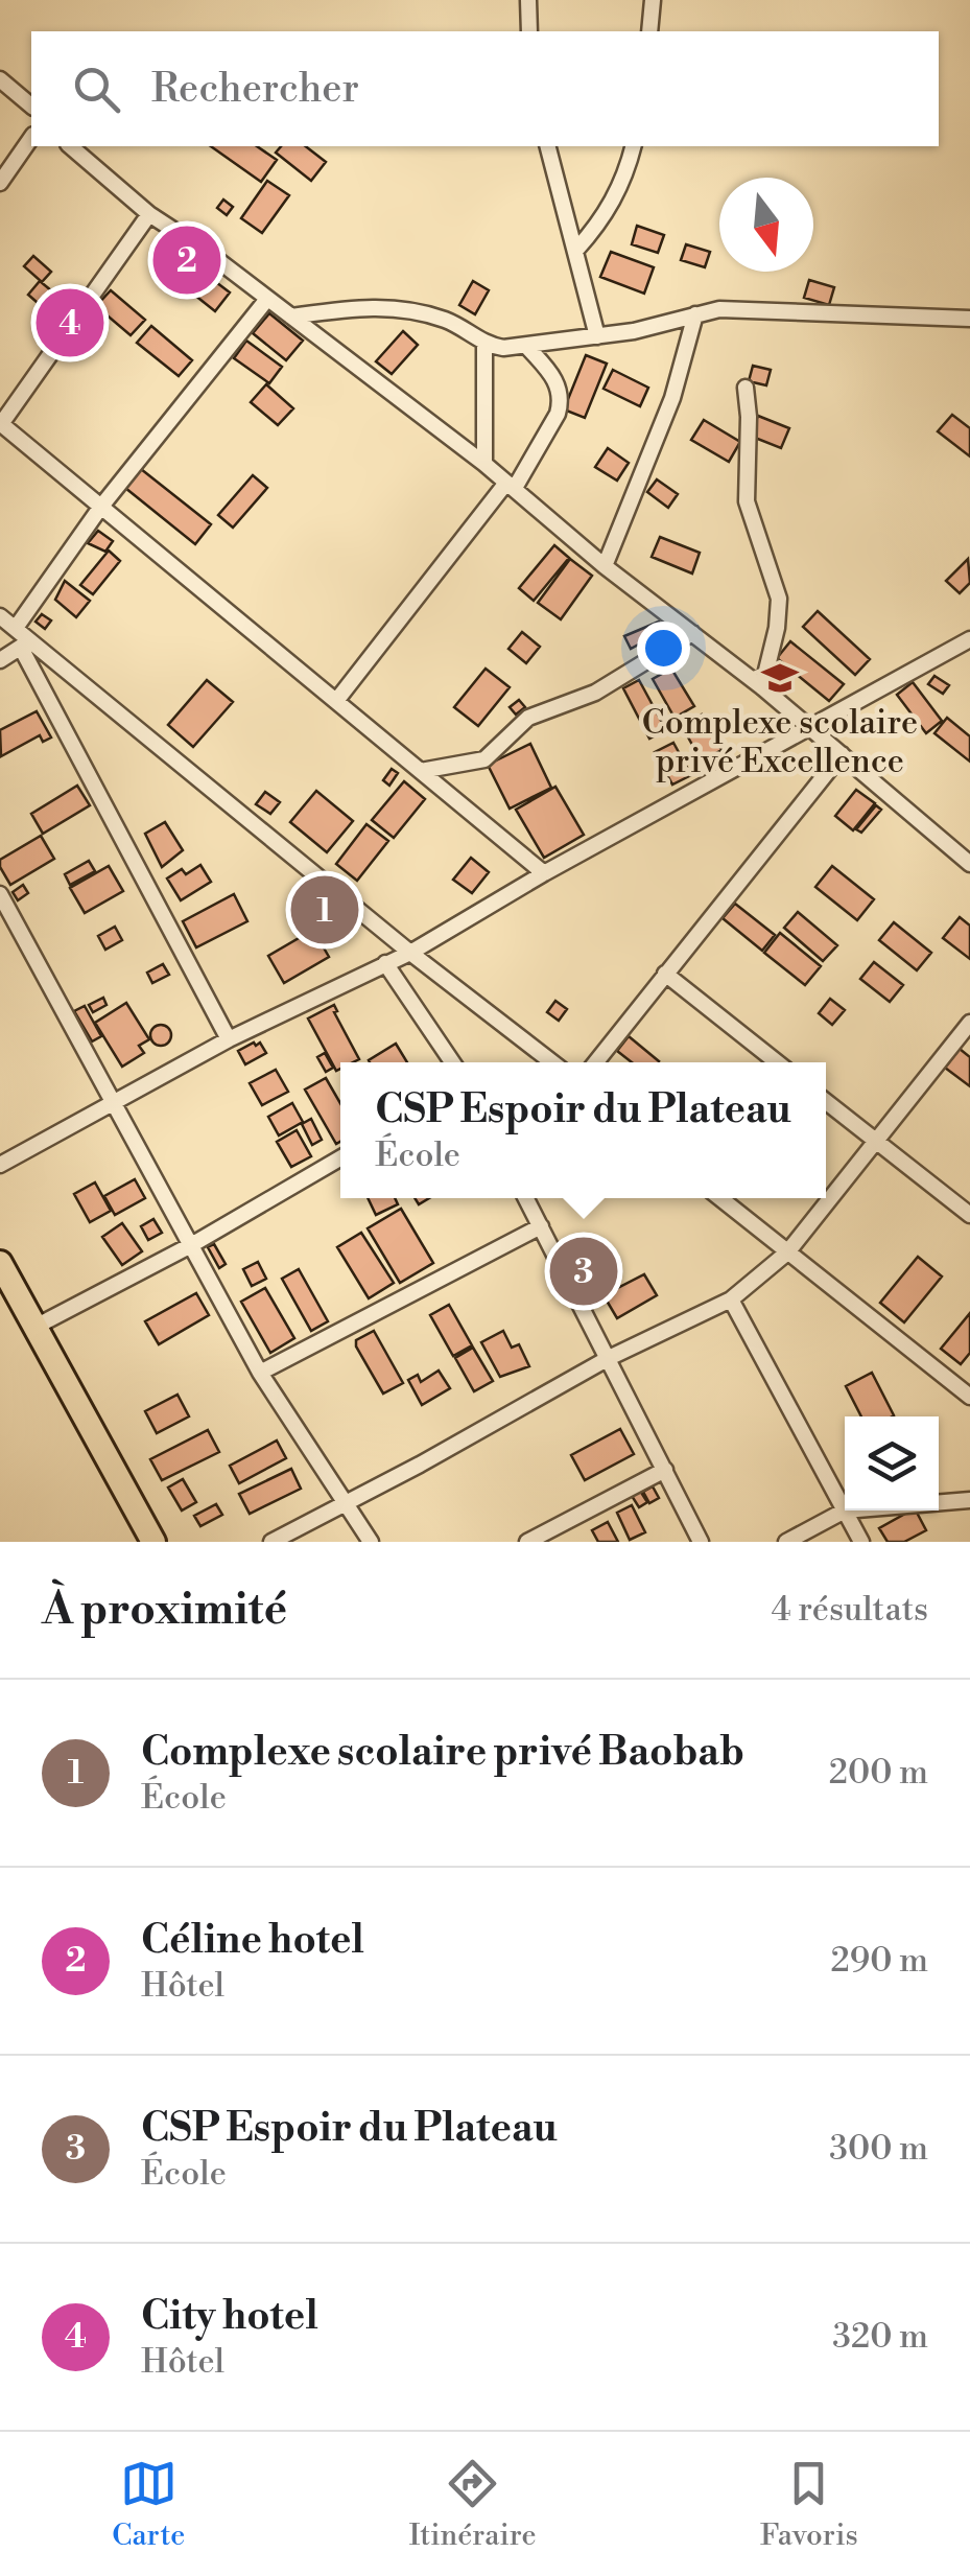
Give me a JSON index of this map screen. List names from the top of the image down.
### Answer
{
  "places": {
    "school or university": ["Complexe scolaire privé Excellence"]
  },
  "north": "bottom",
  "page": {
    "search": "Rechercher",
    "pins": [
      "2",
      "4",
      "1",
      "3"
    ],
    "popup": ["CSP Espoir du Plateau", "École"],
    "heading": ["À proximité", "4 résultats"],
    "list": [
      {
        "mark": "1",
        "name": "Complexe scolaire privé Baobab",
        "note": "École",
        "value": "200 m"
      },
      {
        "mark": "2",
        "name": "Céline hotel",
        "note": "Hôtel",
        "value": "290 m"
      },
      {
        "mark": "3",
        "name": "CSP Espoir du Plateau",
        "note": "École",
        "value": "300 m"
      },
      {
        "mark": "4",
        "name": "City hotel",
        "note": "Hôtel",
        "value": "320 m"
      }
    ],
    "nav": ["Carte", "Itinéraire", "Favoris"]
  }
}
